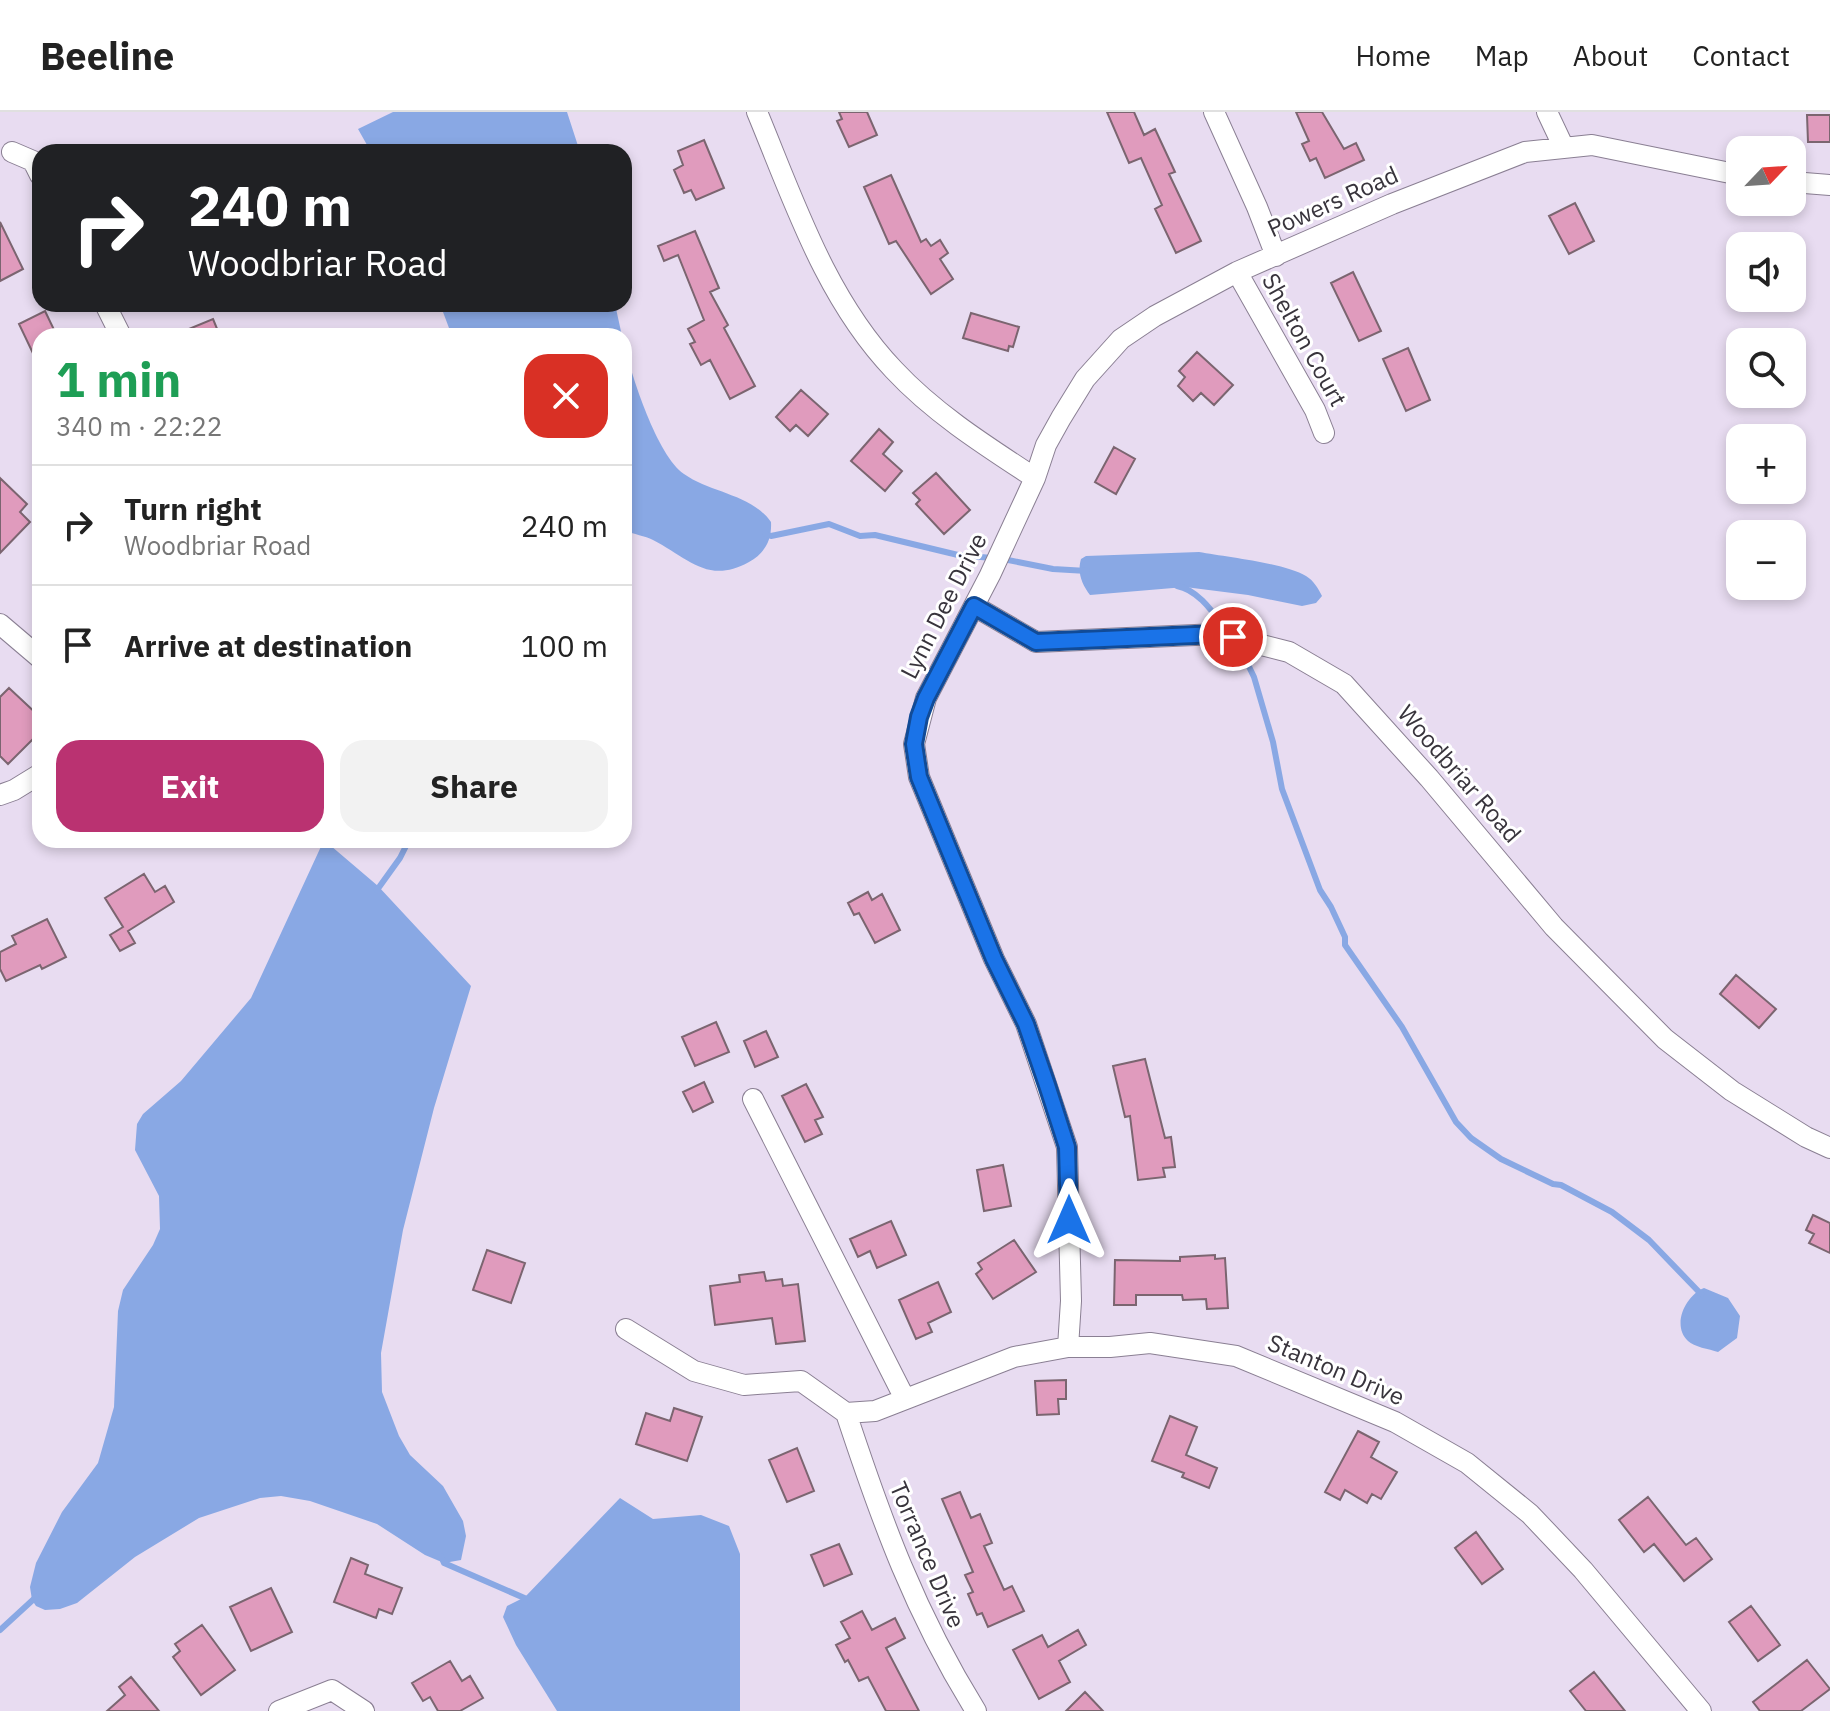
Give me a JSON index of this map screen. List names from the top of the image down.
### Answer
{
  "streets": {
    "street": [
      "Powers Road",
      "Shelton Court",
      "Lynn Dee Drive",
      "Woodbriar Road",
      "Stanton Drive",
      "Torrance Drive"
    ]
  },
  "crossings": [
    ["Powers Road", "Shelton Court"],
    ["Powers Road", "Lynn Dee Drive"],
    ["Lynn Dee Drive", "Woodbriar Road"],
    ["Lynn Dee Drive", "Stanton Drive"],
    ["Stanton Drive", "Torrance Drive"]
  ],
  "north": "top right",
  "page": {
    "header": "Beeline",
    "nav": [
      "Home",
      "Map",
      "About",
      "Contact"
    ],
    "map_buttons": ["+", "−"],
    "turn": ["240 m", "Woodbriar Road"],
    "heading": ["1 min", "340 m · 22:22"],
    "list": [
      {
        "name": "Turn right",
        "note": "Woodbriar Road",
        "value": "240 m"
      },
      {
        "name": "Arrive at destination",
        "value": "100 m"
      }
    ],
    "buttons": ["Exit", "Share"]
  }
}
